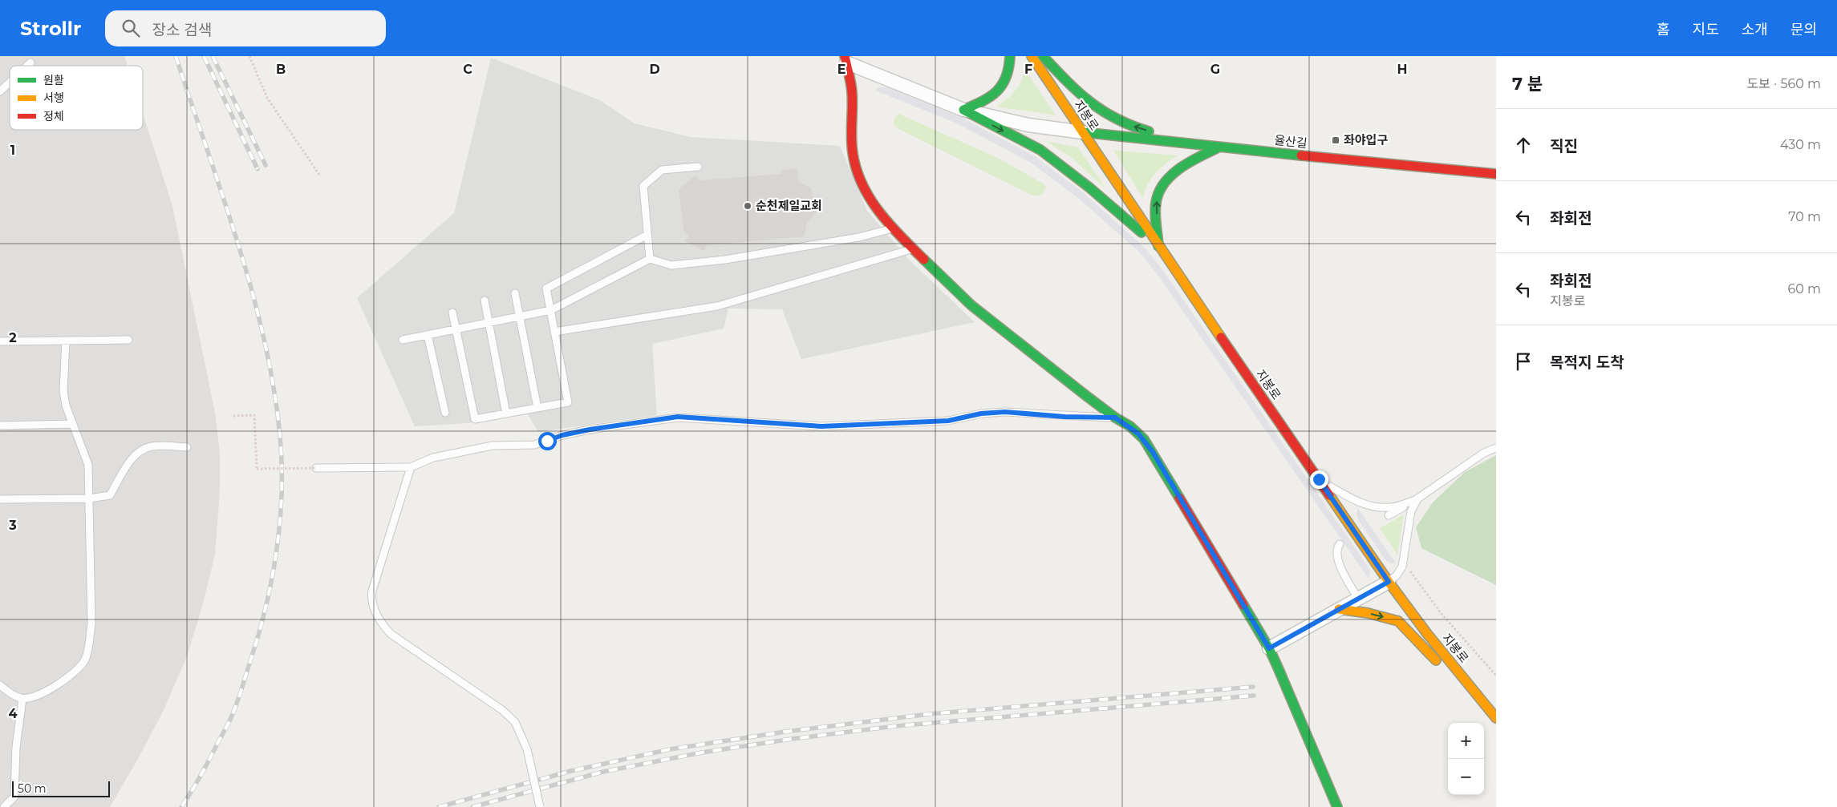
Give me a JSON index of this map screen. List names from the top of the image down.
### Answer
{
  "streets": {
    "main road": ["지봉로", "율산길"]
  },
  "crossings": [
    ["지봉로", "율산길"]
  ],
  "places": {
    "transit": ["좌야입구"],
    "other": ["순천제일교회"]
  },
  "legend": ["원활", "서행", "정체"],
  "scale_bar": "50 m",
  "page": {
    "header": "Strollr",
    "search": "장소 검색",
    "nav": [
      "홈",
      "지도",
      "소개",
      "문의"
    ],
    "heading": ["7 분", "도보 · 560 m"],
    "list": [
      ["직진", "430 m"],
      ["좌회전", "70 m"],
      ["좌회전", "지봉로", "60 m"],
      "목적지 도착"
    ],
    "map_buttons": ["+", "−"],
    "scale": "50 m"
  },
  "grid": {
    "columns": [
      "B",
      "C",
      "D",
      "E",
      "F",
      "G",
      "H"
    ],
    "rows": [
      "1",
      "2",
      "3",
      "4"
    ]
  }
}
